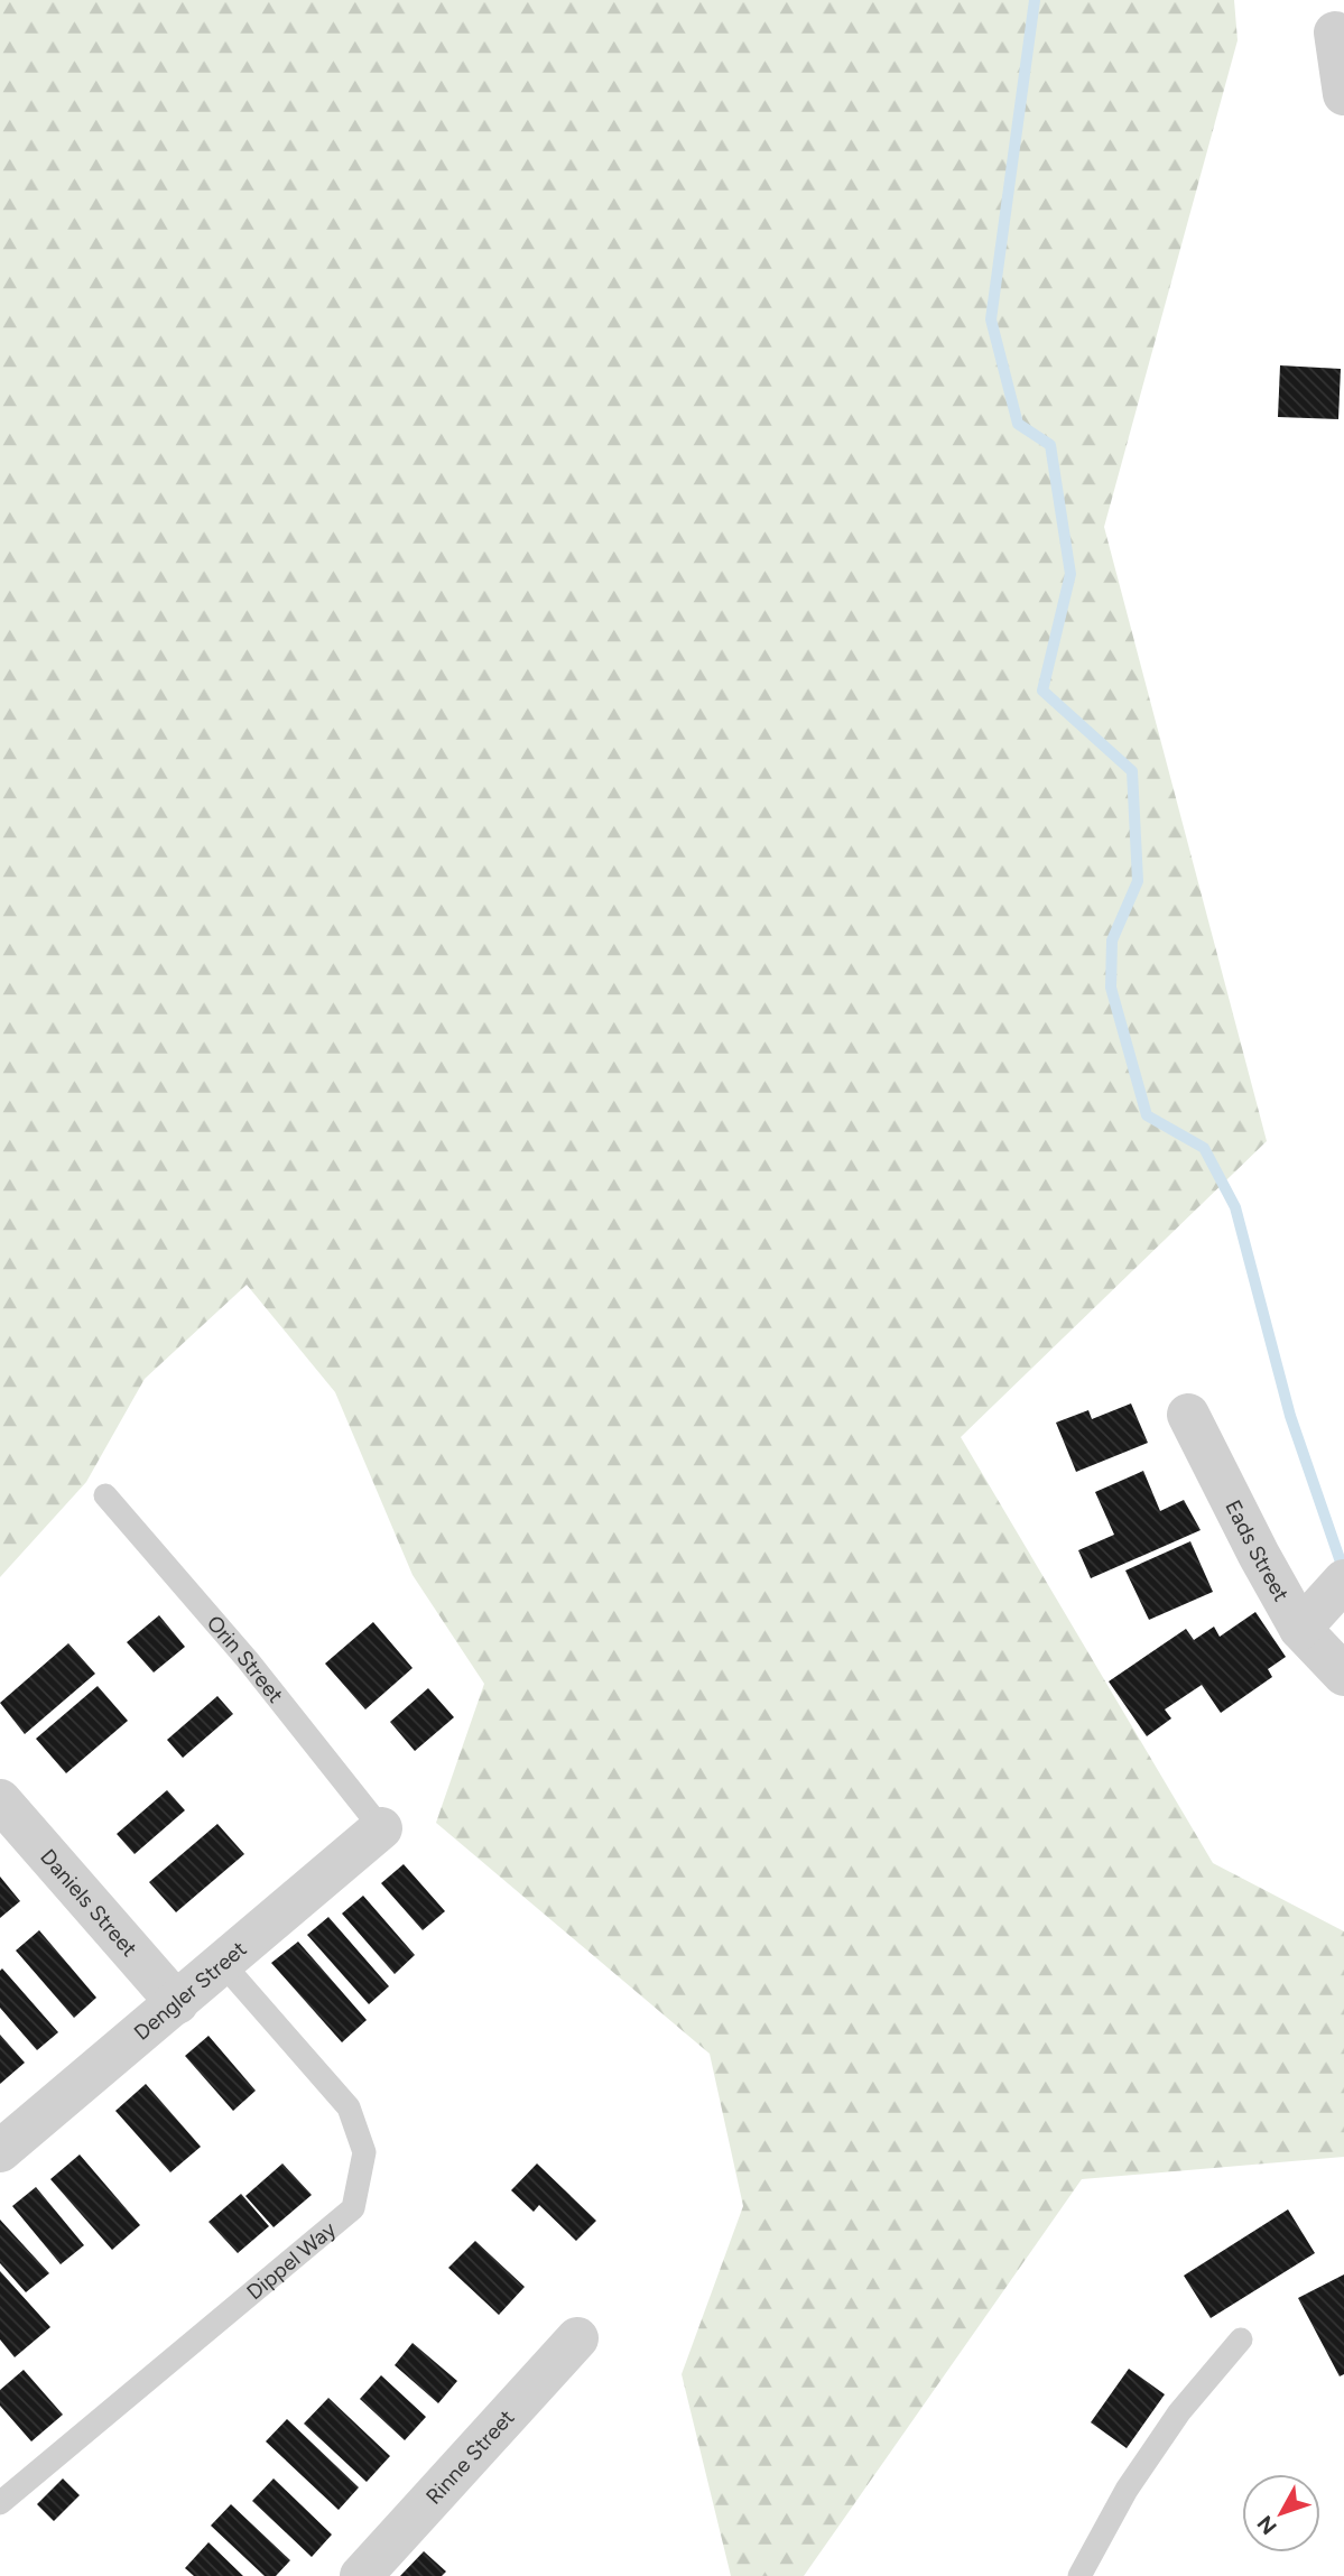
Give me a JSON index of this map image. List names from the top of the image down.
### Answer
{
  "streets": {
    "street": [
      "Eads Street",
      "Daniels Street",
      "Dengler Street",
      "Rinne Street"
    ],
    "lane": ["Orin Street", "Dippel Way"]
  },
  "crossings": [
    ["Orin Street", "Dengler Street"],
    ["Daniels Street", "Dengler Street"],
    ["Dengler Street", "Dippel Way"]
  ],
  "north": "bottom left"
}
